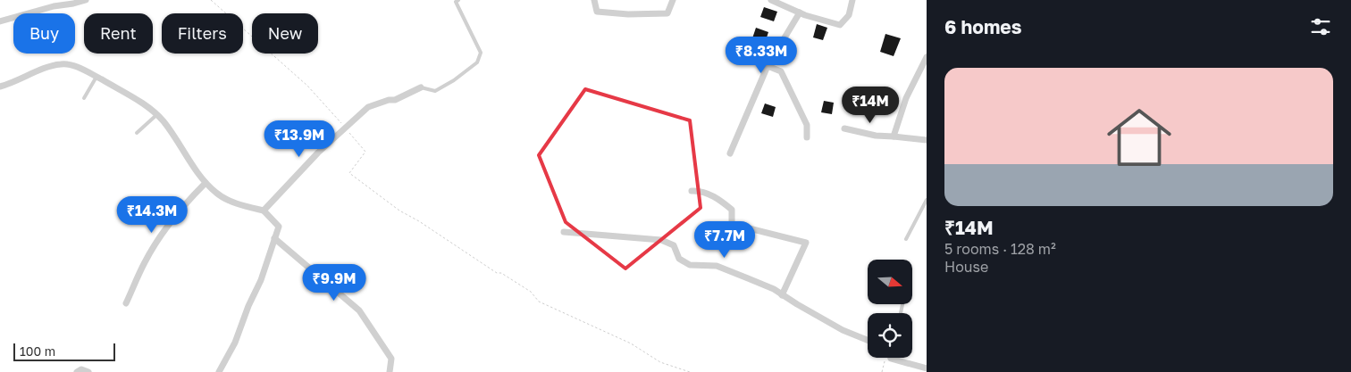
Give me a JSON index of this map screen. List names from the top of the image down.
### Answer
{
  "scale_bar": "100 m",
  "north": "right",
  "page": {
    "heading": "6 homes",
    "chip": [
      "Buy",
      "Rent",
      "Filters",
      "New"
    ],
    "price": [
      "₹8.33M",
      "₹14M",
      "₹13.9M",
      "₹14.3M",
      "₹7.7M",
      "₹9.9M"
    ],
    "list": [
      {
        "name": "₹14M",
        "note": "5 rooms · 128 m² · House"
      }
    ],
    "scale": "100 m"
  }
}
